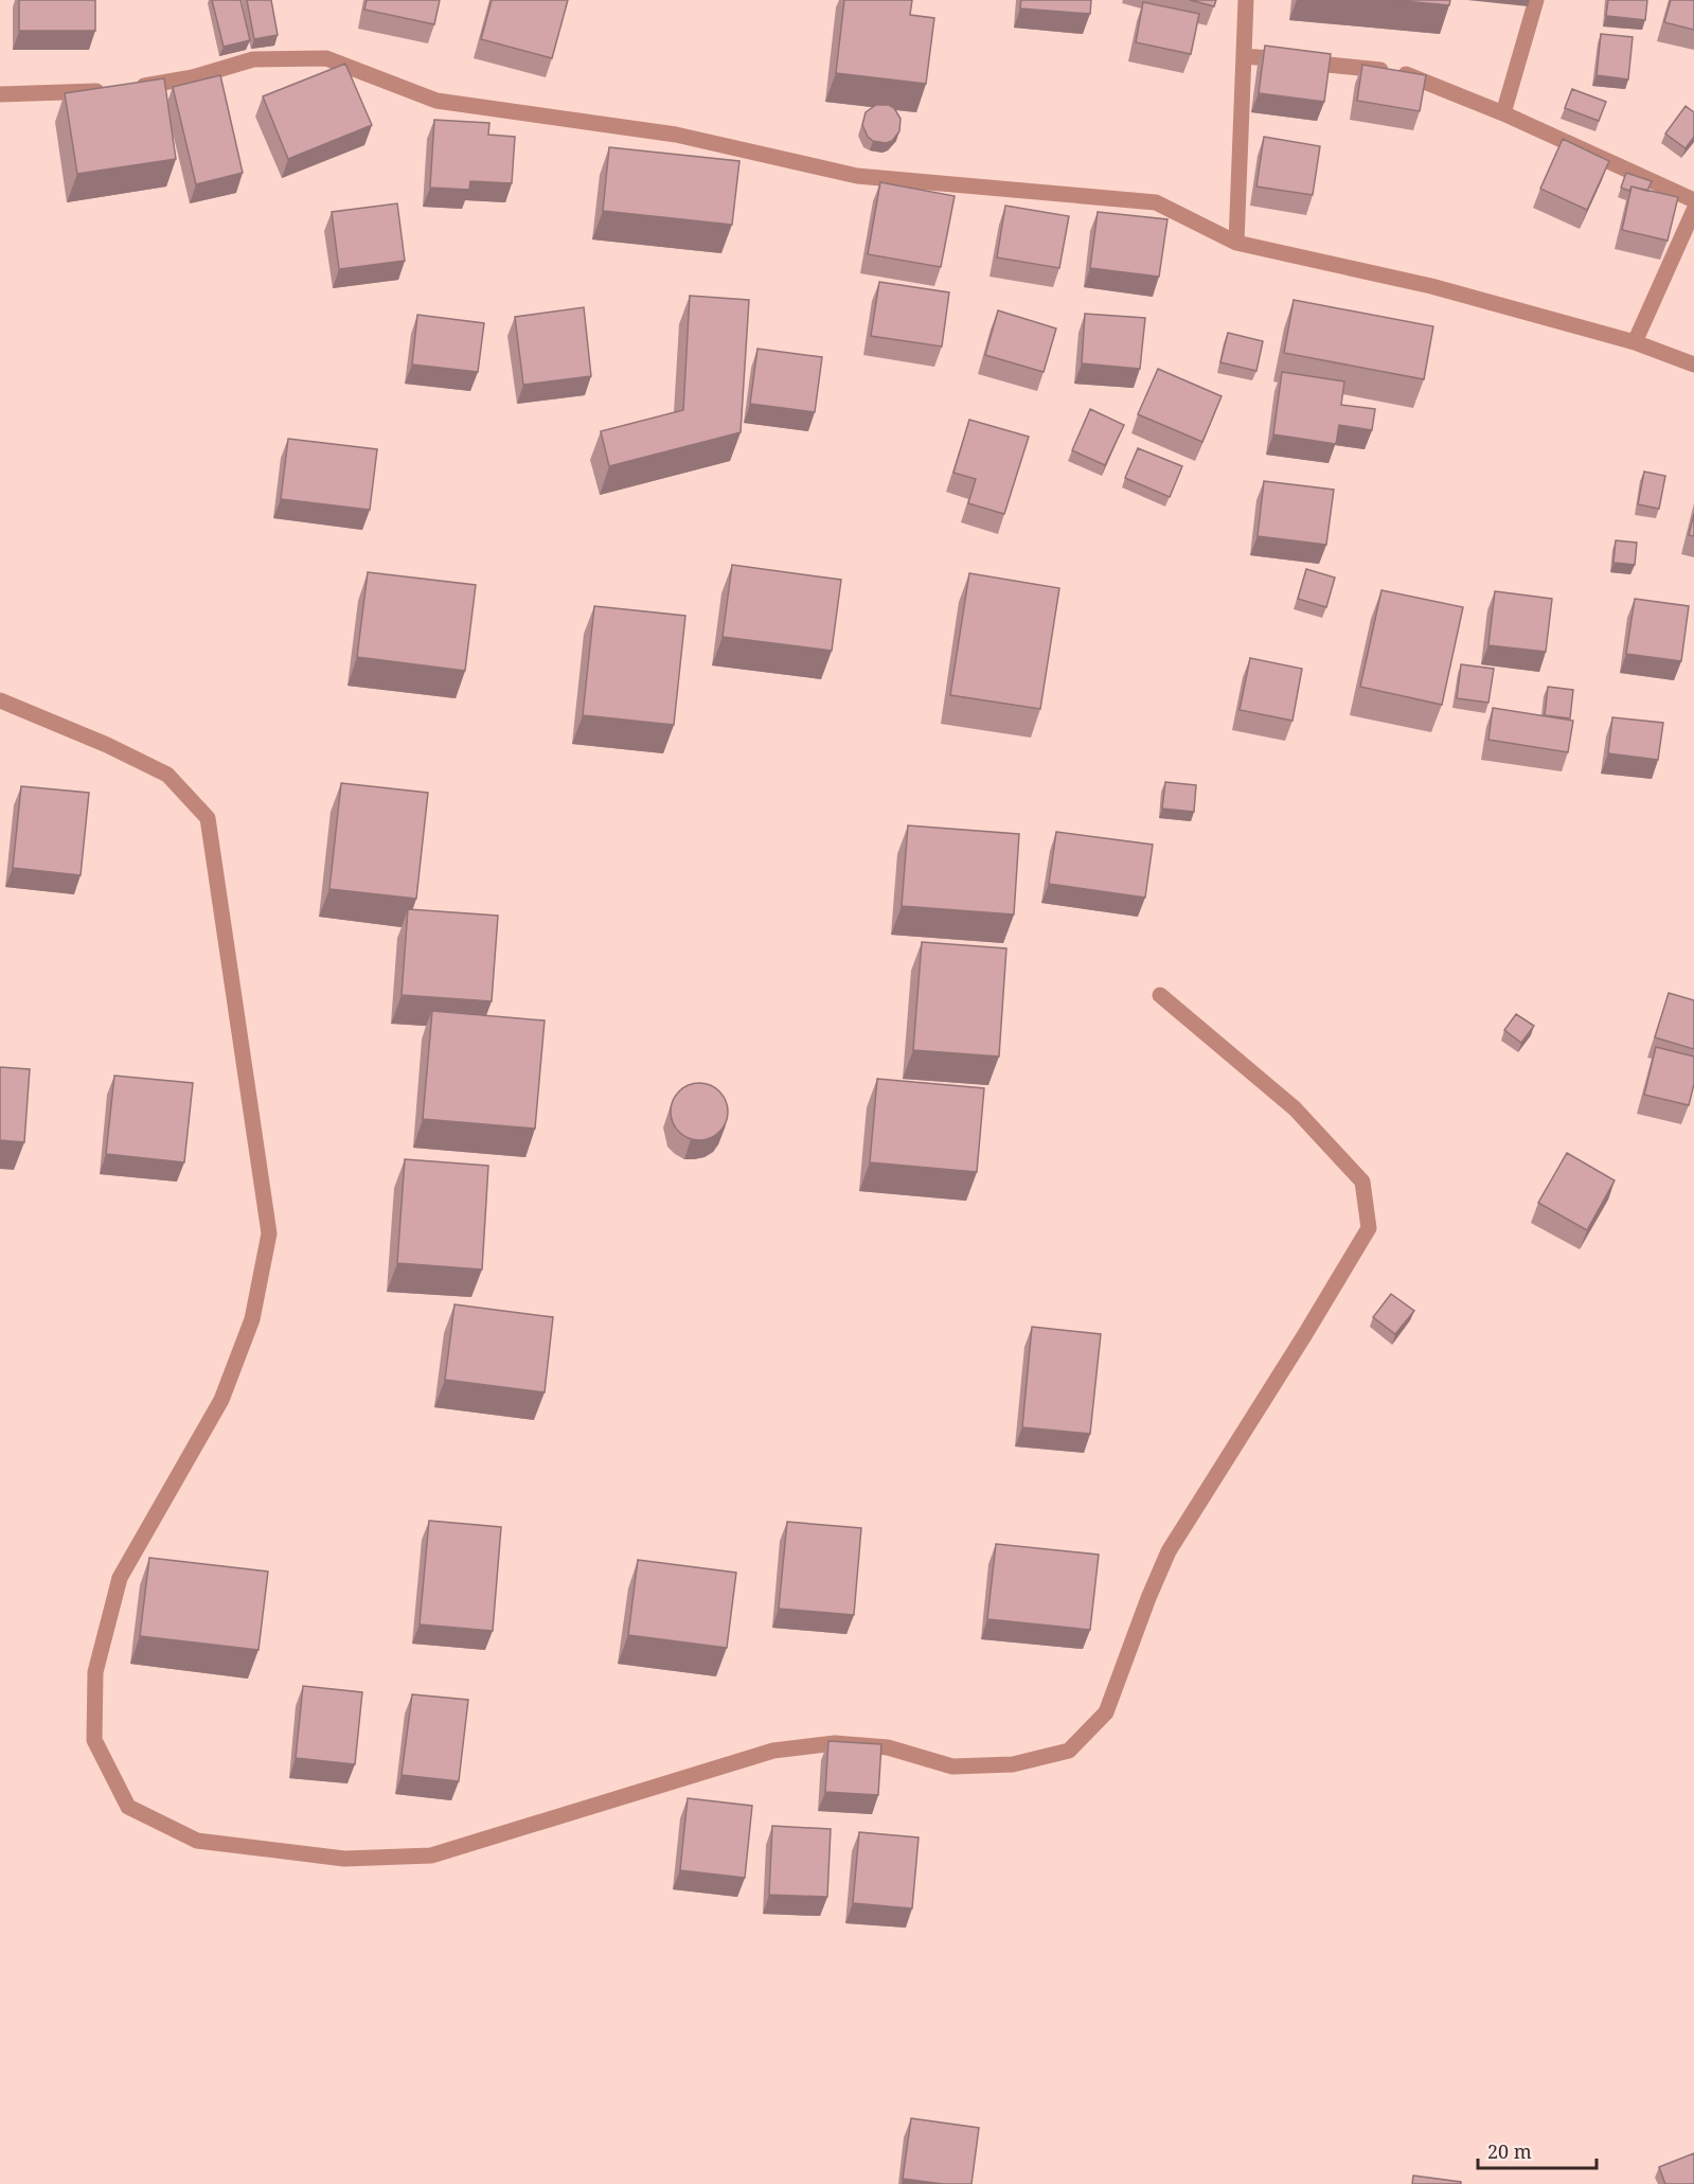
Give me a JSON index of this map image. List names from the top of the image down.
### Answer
{
  "scale_bar": "20 m"
}
